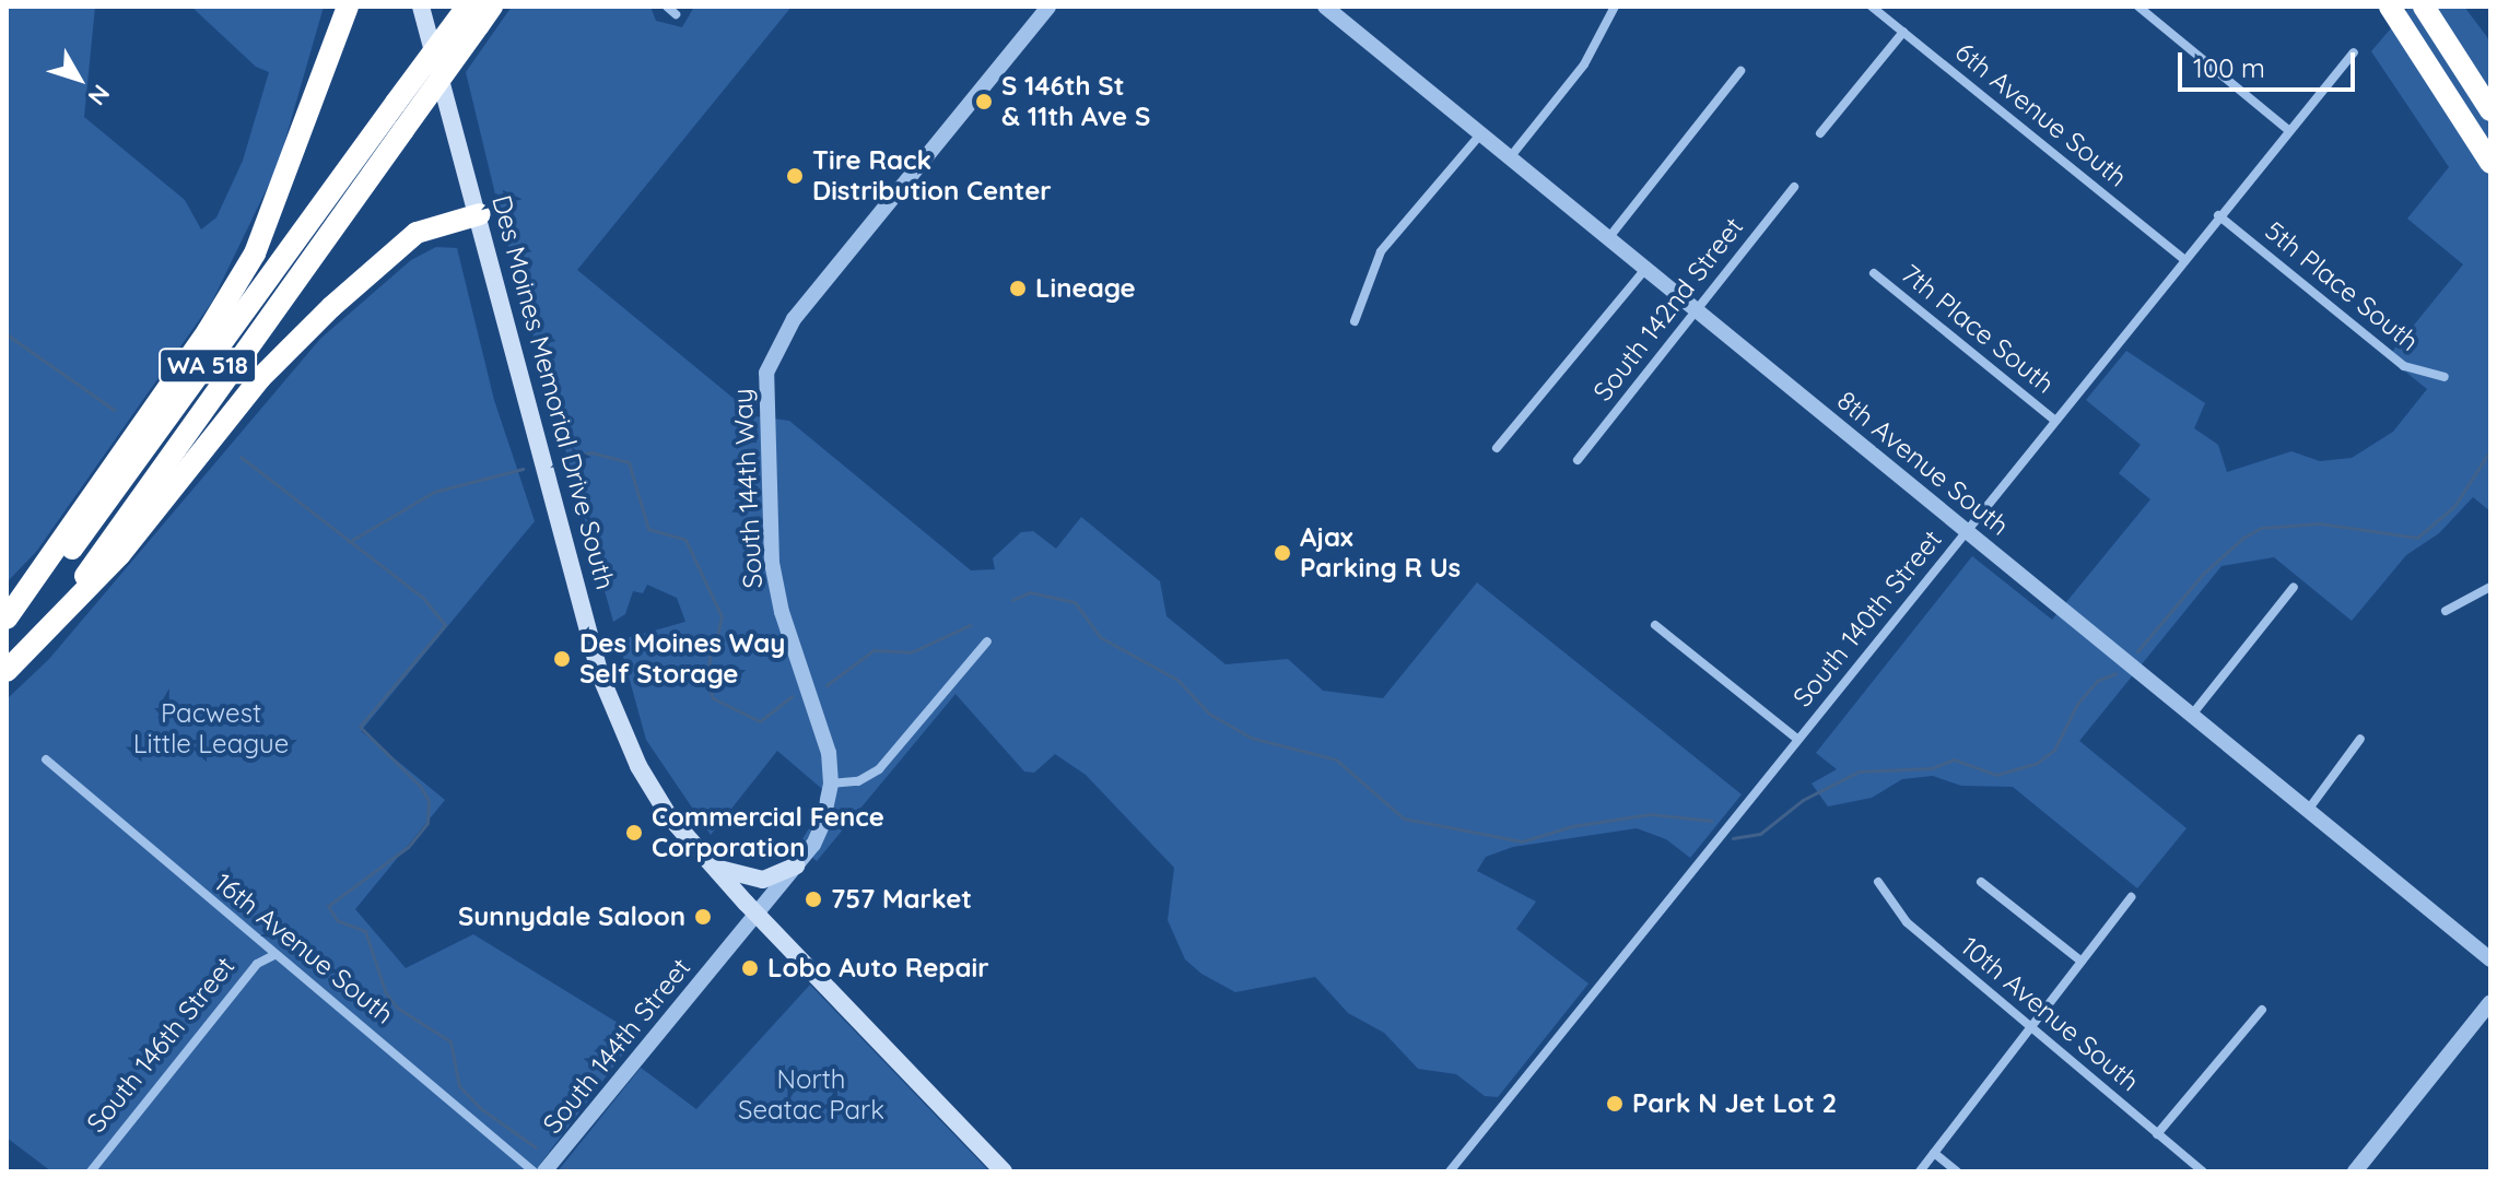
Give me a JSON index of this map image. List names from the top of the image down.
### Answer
{
  "streets": {
    "highway": ["WA 518"],
    "main road": ["Des Moines Memorial Drive South"],
    "street": [
      "6th Avenue South",
      "5th Place South",
      "South 142nd Street",
      "7th Place South",
      "8th Avenue South",
      "South 144th Way",
      "South 140th Street",
      "16th Avenue South",
      "10th Avenue South",
      "South 146th Street",
      "South 144th Street"
    ]
  },
  "crossings": [
    ["6th Avenue South", "South 140th Street"],
    ["5th Place South", "South 140th Street"],
    ["South 142nd Street", "8th Avenue South"],
    ["7th Place South", "South 140th Street"],
    ["Des Moines Memorial Drive South", "South 144th Street"],
    ["8th Avenue South", "South 140th Street"],
    ["South 144th Way", "South 144th Street"],
    ["16th Avenue South", "South 146th Street"]
  ],
  "parks": ["Pacwest Little League", "North Seatac Park"],
  "places": [
    "S 146th St & 11th Ave S",
    "Tire Rack Distribution Center",
    "Lineage",
    "Ajax Parking R Us",
    "Des Moines Way Self Storage",
    "Commercial Fence Corporation",
    "757 Market",
    "Sunnydale Saloon",
    "Lobo Auto Repair",
    "Park N Jet Lot 2"
  ],
  "scale_bar": "100 m",
  "north": "bottom right"
}
